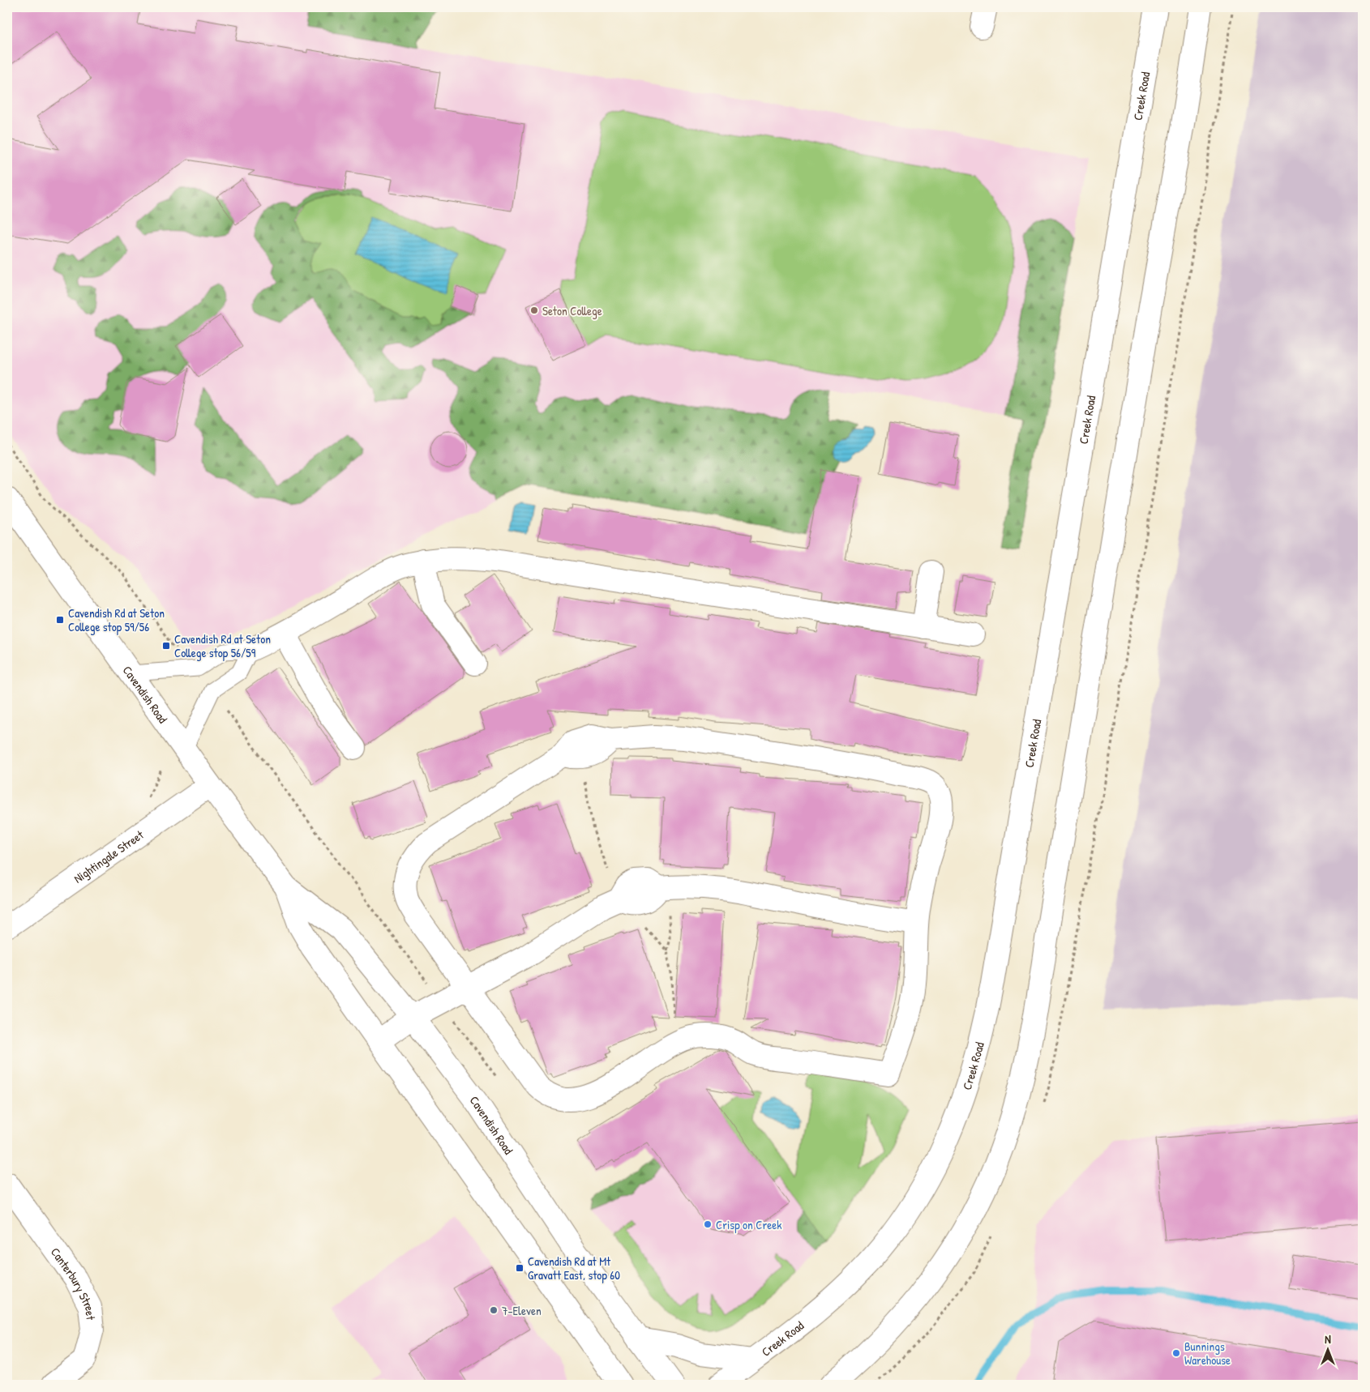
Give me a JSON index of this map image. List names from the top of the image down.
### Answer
{
  "streets": {
    "main road": [
      "Creek Road",
      "Cavendish Road",
      "Nightingale Street",
      "Canterbury Street"
    ]
  },
  "crossings": [
    ["Cavendish Road", "Nightingale Street"]
  ],
  "places": {
    "other": [
      "Seton College",
      "Crisp on Creek",
      "7-Eleven",
      "Bunnings Warehouse"
    ],
    "transit": ["Cavendish Rd at Seton College stop 59/56", "Cavendish Rd at Seton College stop 56/59", "Cavendish Rd at Mt Gravatt East, stop 60"]
  },
  "north": "top"
}
